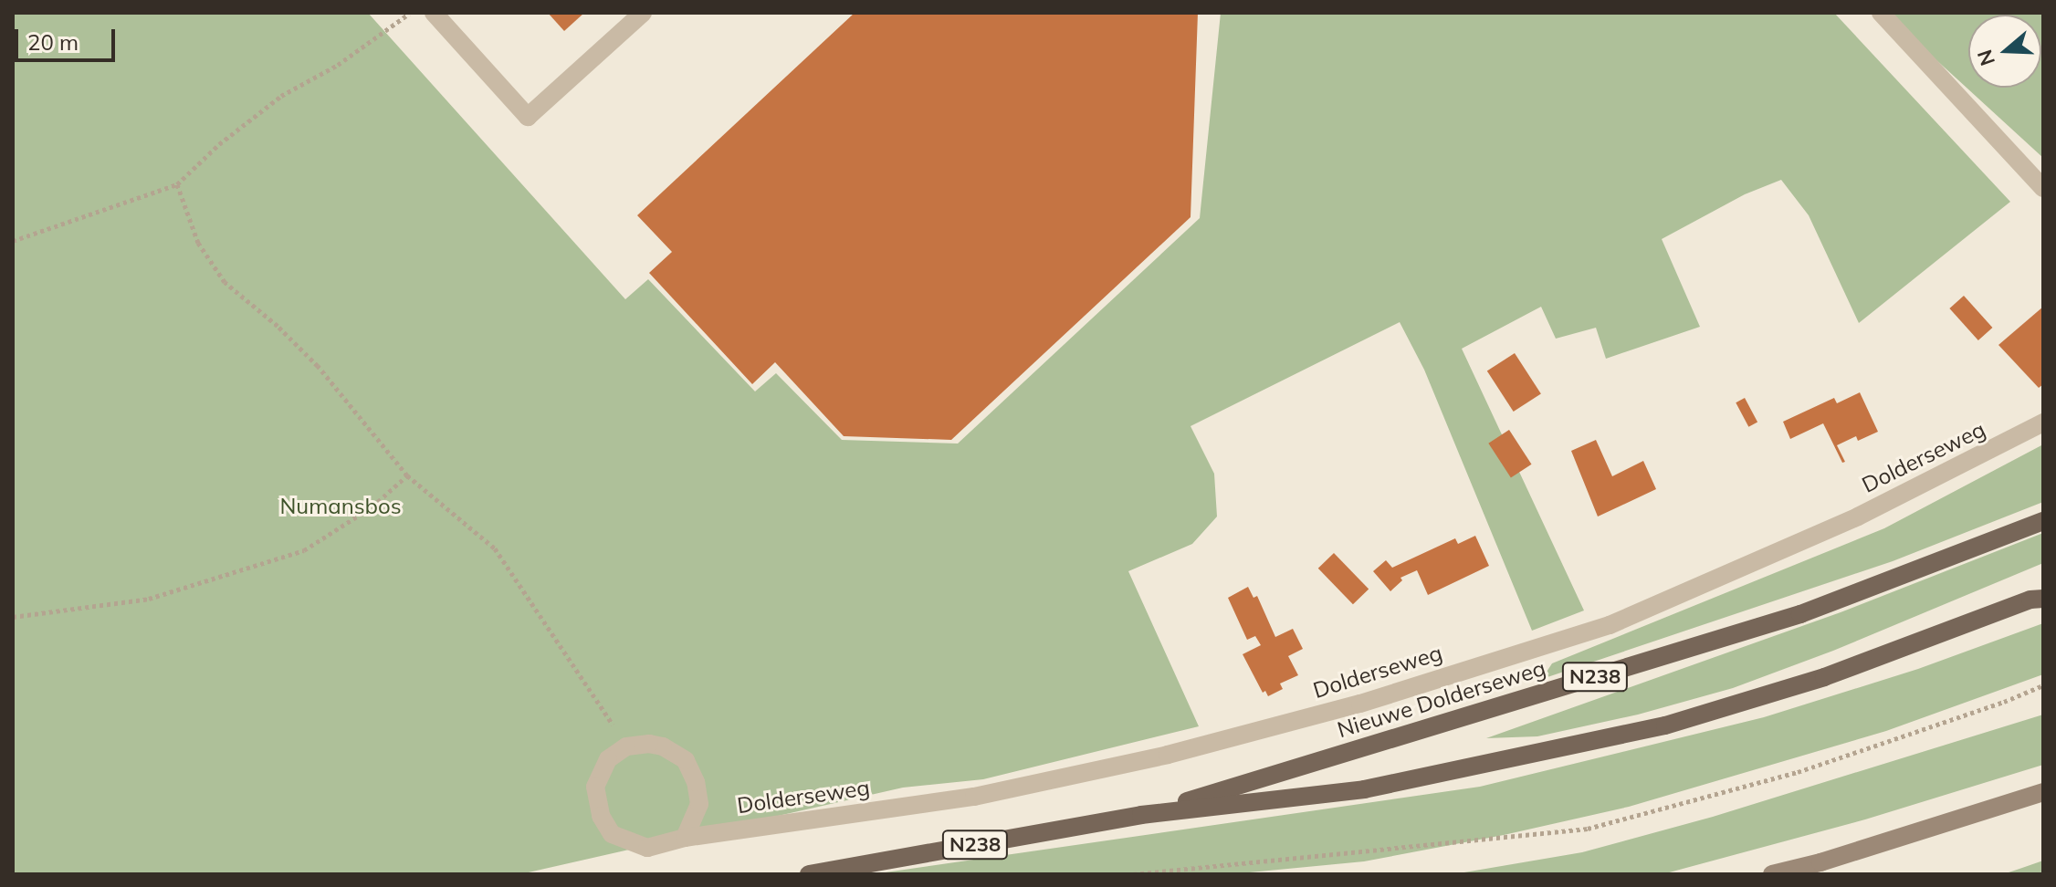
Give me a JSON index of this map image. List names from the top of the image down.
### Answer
{
  "streets": {
    "main road": ["N238", "Nieuwe Dolderseweg"],
    "street": ["Dolderseweg"]
  },
  "parks": ["Numansbos"],
  "scale_bar": "20 m",
  "north": "left"
}
